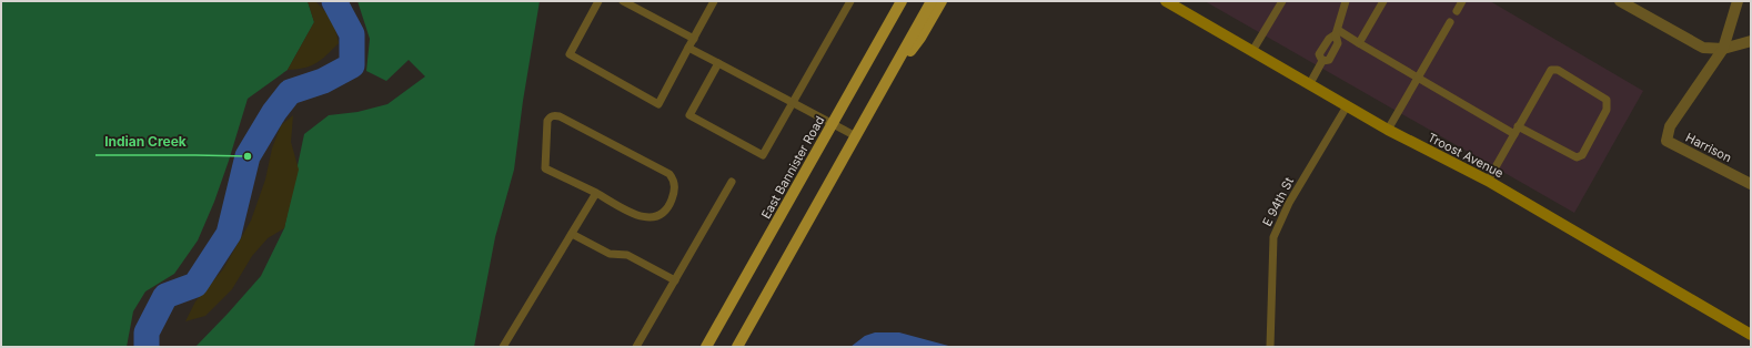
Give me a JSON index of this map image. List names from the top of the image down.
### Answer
{
  "streets": {
    "main road": ["Troost Avenue", "East Bannister Road"],
    "street": ["Harrison"],
    "lane": ["E 94th St"]
  },
  "crossings": [
    ["Troost Avenue", "E 94th St"]
  ],
  "places": ["Indian Creek"]
}
